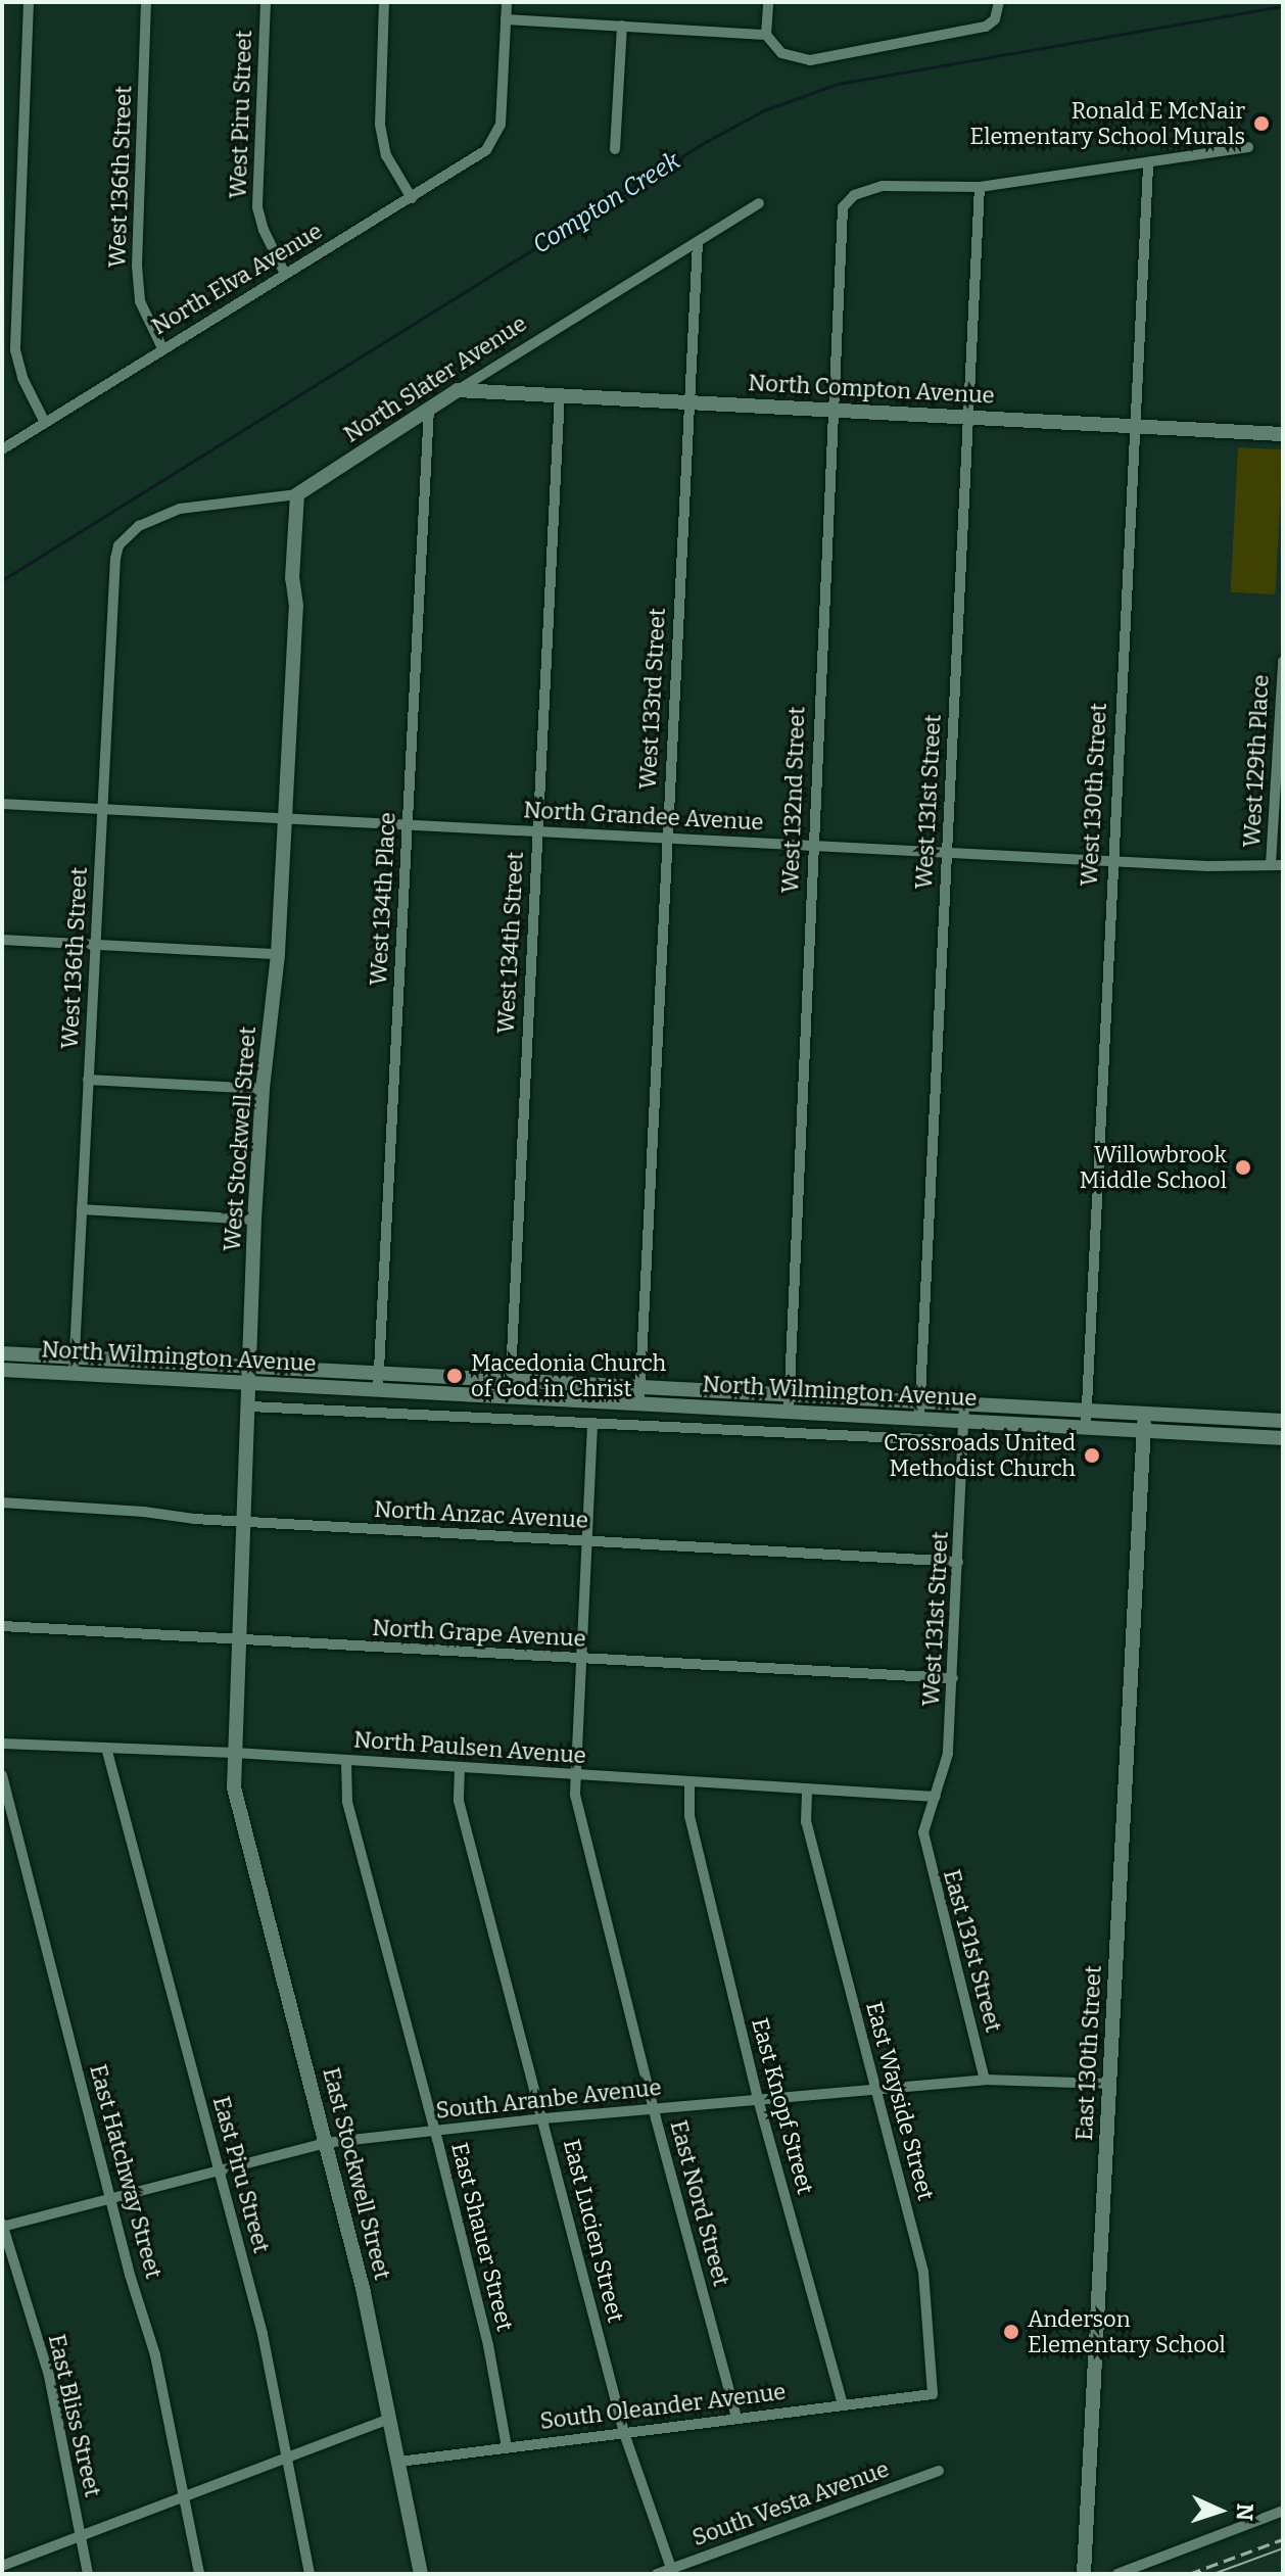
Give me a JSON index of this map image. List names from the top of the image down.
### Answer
{
  "streets": {
    "street": [
      "West Piru Street",
      "West 136th Street",
      "North Elva Avenue",
      "North Slater Avenue",
      "North Compton Avenue",
      "West 133rd Street",
      "West 129th Place",
      "West 130th Street",
      "West 132nd Street",
      "West 131st Street",
      "North Grandee Avenue",
      "West 134th Place",
      "West 134th Street",
      "West Stockwell Street",
      "North Wilmington Avenue",
      "North Anzac Avenue",
      "North Grape Avenue",
      "North Paulsen Avenue",
      "East 131st Street",
      "East 130th Street",
      "South Aranbe Avenue",
      "East Wayside Street",
      "East Knopf Street",
      "East Hatchway Street",
      "East Stockwell Street",
      "East Piru Street",
      "East Nord Street",
      "East Lucien Street",
      "East Shauer Street",
      "South Oleander Avenue",
      "East Bliss Street",
      "South Vesta Avenue"
    ]
  },
  "crossings": [
    ["West Piru Street", "North Elva Avenue"],
    ["West 136th Street", "North Elva Avenue"],
    ["West 136th Street", "North Slater Avenue"],
    ["West 136th Street", "North Grandee Avenue"],
    ["West 136th Street", "North Wilmington Avenue"],
    ["North Slater Avenue", "North Compton Avenue"],
    ["North Slater Avenue", "West 133rd Street"],
    ["North Slater Avenue", "West 134th Place"],
    ["North Slater Avenue", "West Stockwell Street"],
    ["North Compton Avenue", "West 133rd Street"],
    ["North Compton Avenue", "West 130th Street"],
    ["North Compton Avenue", "West 132nd Street"],
    ["North Compton Avenue", "West 131st Street"],
    ["North Compton Avenue", "West 134th Street"],
    ["West 133rd Street", "North Grandee Avenue"],
    ["West 133rd Street", "North Wilmington Avenue"],
    ["West 129th Place", "North Grandee Avenue"],
    ["West 130th Street", "North Grandee Avenue"],
    ["West 130th Street", "North Wilmington Avenue"],
    ["West 132nd Street", "West 131st Street"],
    ["West 132nd Street", "North Grandee Avenue"],
    ["West 132nd Street", "North Wilmington Avenue"],
    ["West 131st Street", "North Grandee Avenue"],
    ["West 131st Street", "North Wilmington Avenue"],
    ["West 131st Street", "North Anzac Avenue"],
    ["West 131st Street", "North Grape Avenue"],
    ["West 131st Street", "North Paulsen Avenue"],
    ["West 131st Street", "East 131st Street"],
    ["North Grandee Avenue", "West 134th Place"],
    ["North Grandee Avenue", "West 134th Street"],
    ["North Grandee Avenue", "West Stockwell Street"],
    ["West 134th Place", "North Wilmington Avenue"],
    ["West 134th Street", "North Wilmington Avenue"],
    ["West Stockwell Street", "North Wilmington Avenue"],
    ["West Stockwell Street", "North Anzac Avenue"],
    ["West Stockwell Street", "North Grape Avenue"],
    ["West Stockwell Street", "North Paulsen Avenue"],
    ["West Stockwell Street", "East Stockwell Street"],
    ["North Wilmington Avenue", "East 130th Street"],
    ["North Anzac Avenue", "East Nord Street"],
    ["North Grape Avenue", "East Nord Street"],
    ["North Paulsen Avenue", "East Wayside Street"],
    ["North Paulsen Avenue", "East Knopf Street"],
    ["North Paulsen Avenue", "East Piru Street"],
    ["North Paulsen Avenue", "East Nord Street"],
    ["North Paulsen Avenue", "East Lucien Street"],
    ["North Paulsen Avenue", "East Shauer Street"],
    ["East 131st Street", "South Aranbe Avenue"],
    ["East 130th Street", "South Aranbe Avenue"],
    ["South Aranbe Avenue", "East Wayside Street"],
    ["South Aranbe Avenue", "East Knopf Street"],
    ["South Aranbe Avenue", "East Hatchway Street"],
    ["South Aranbe Avenue", "East Stockwell Street"],
    ["South Aranbe Avenue", "East Piru Street"],
    ["South Aranbe Avenue", "East Nord Street"],
    ["South Aranbe Avenue", "East Lucien Street"],
    ["South Aranbe Avenue", "East Shauer Street"],
    ["South Aranbe Avenue", "East Bliss Street"],
    ["East Wayside Street", "South Oleander Avenue"],
    ["East Knopf Street", "South Oleander Avenue"],
    ["East Stockwell Street", "South Oleander Avenue"],
    ["East Nord Street", "South Oleander Avenue"],
    ["East Lucien Street", "South Oleander Avenue"],
    ["East Lucien Street", "South Vesta Avenue"],
    ["East Shauer Street", "South Oleander Avenue"]
  ],
  "water": ["Compton Creek"],
  "places": [
    "Ronald E McNair Elementary School Murals",
    "Willowbrook Middle School",
    "Macedonia Church of God in Christ",
    "Crossroads United Methodist Church",
    "Anderson Elementary School"
  ],
  "north": "right"
}
